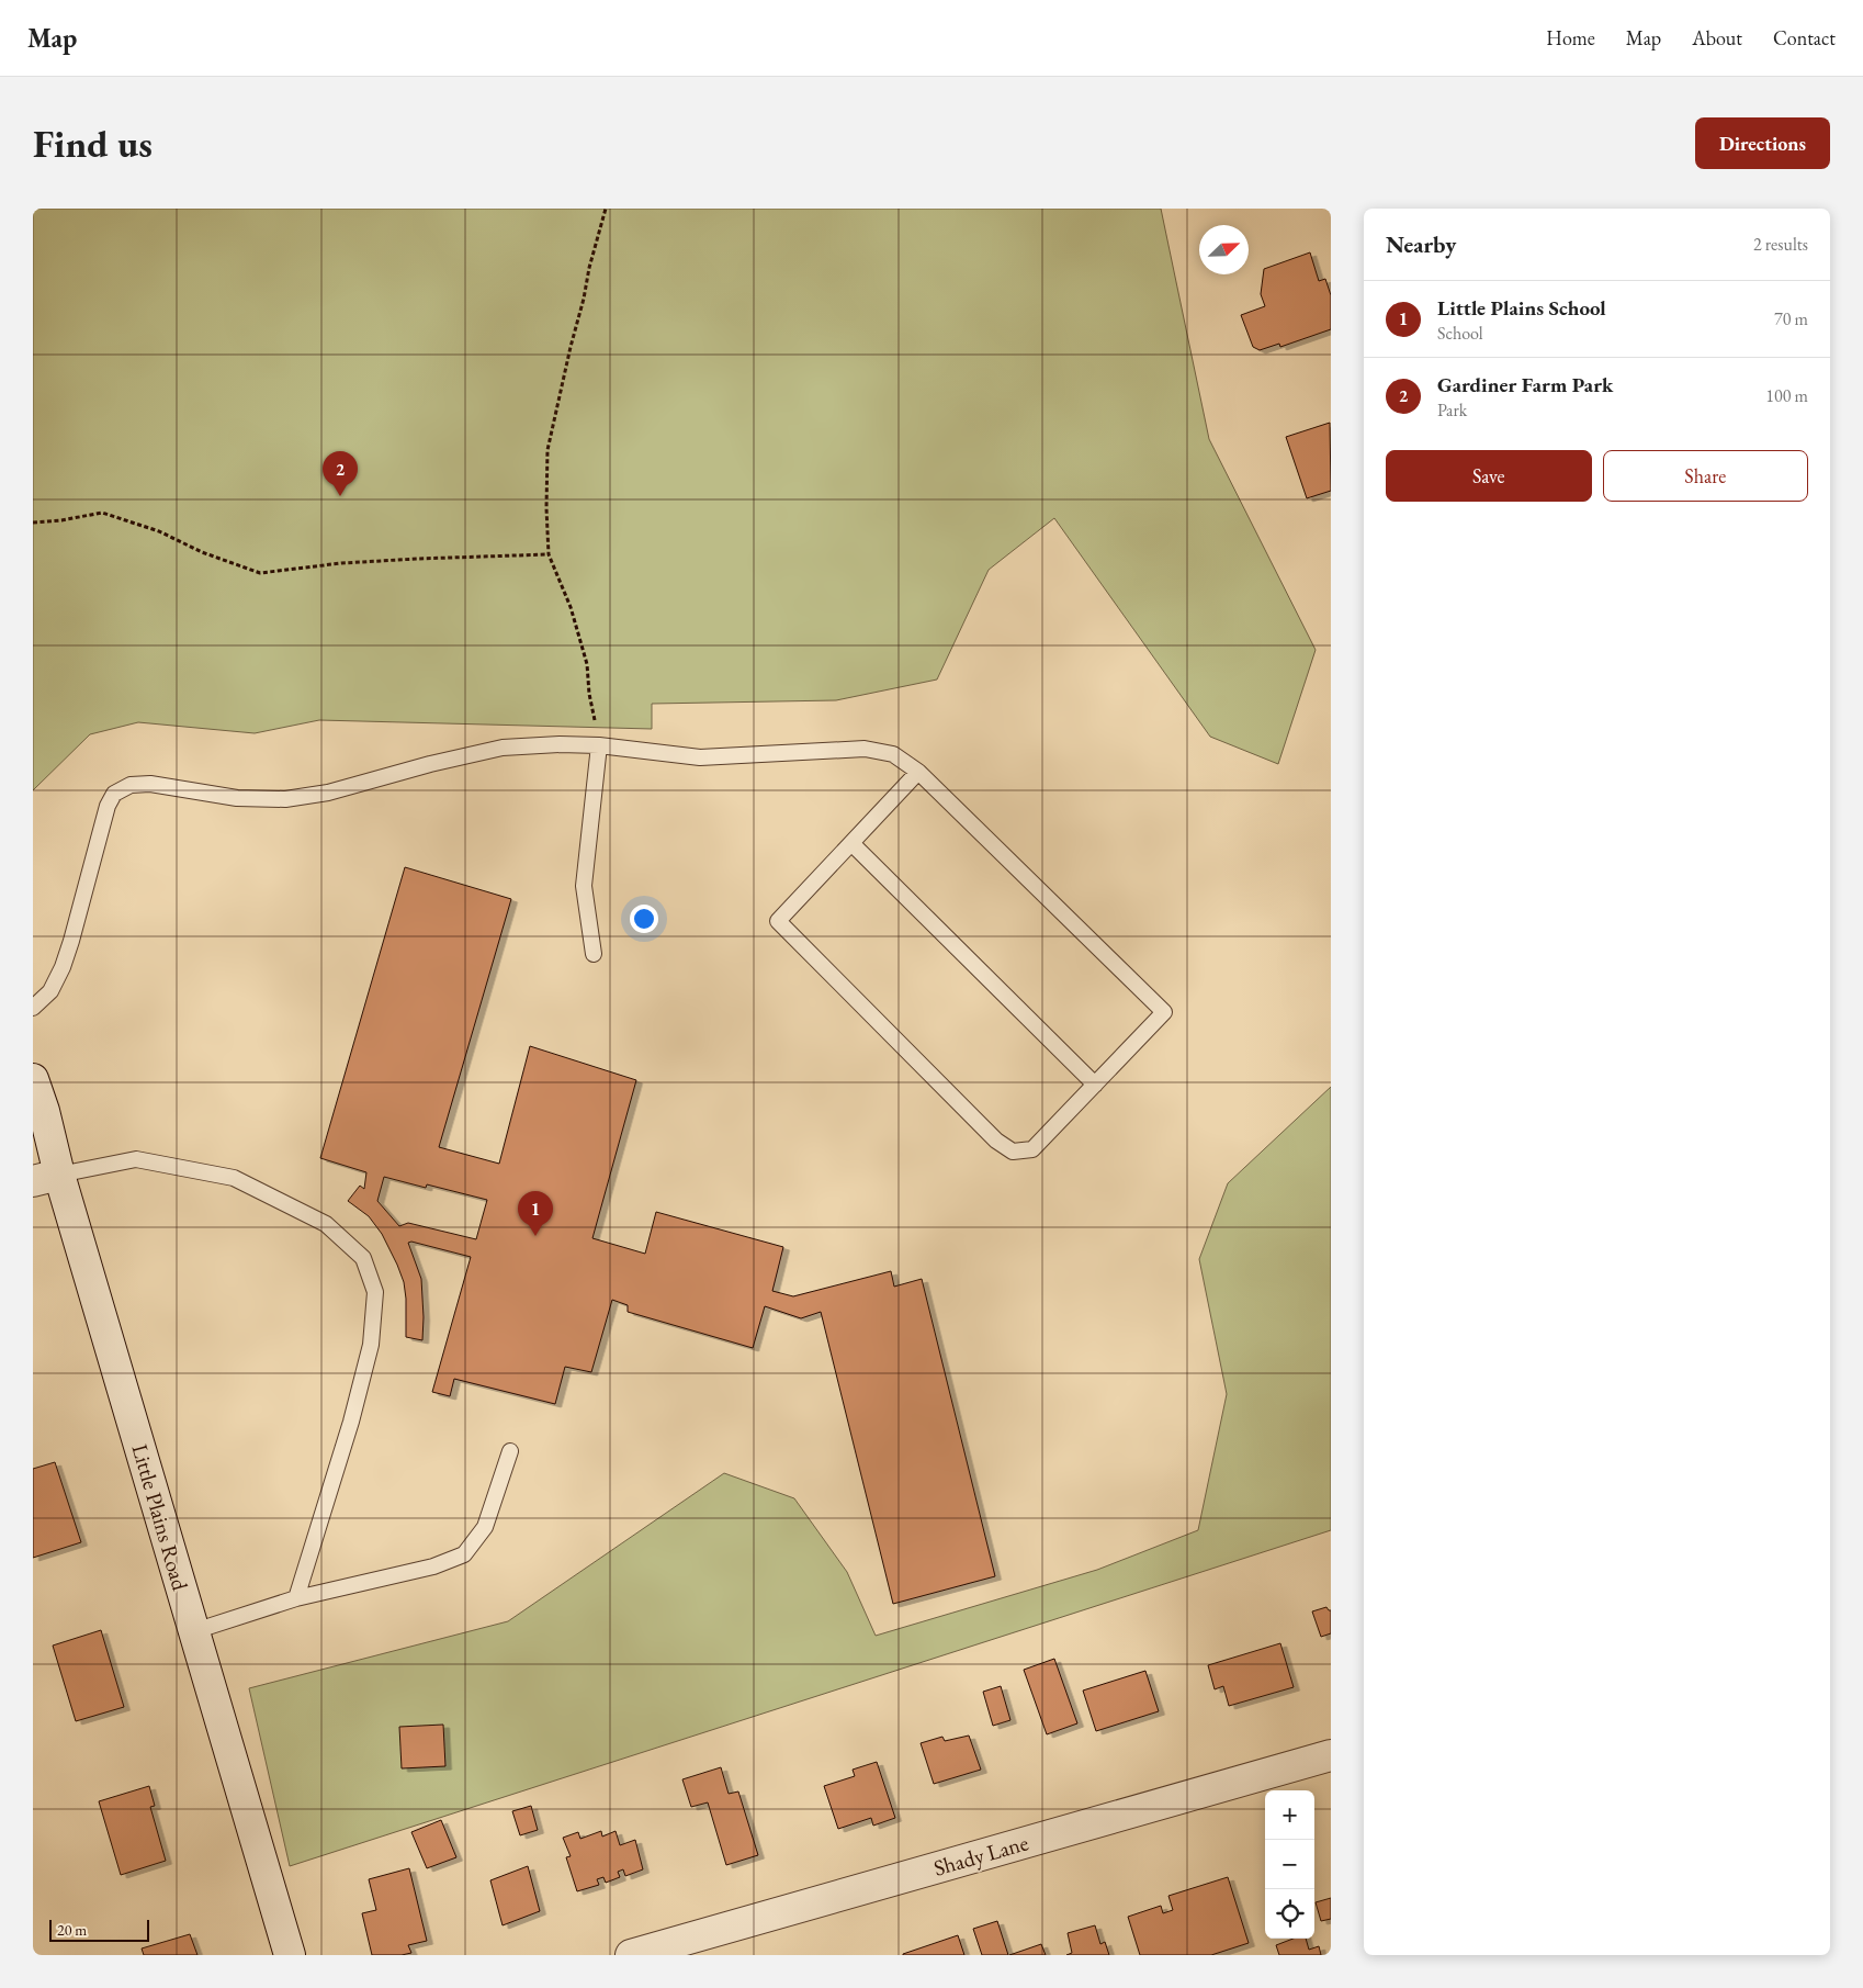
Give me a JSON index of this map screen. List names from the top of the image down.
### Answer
{
  "streets": {
    "street": ["Little Plains Road", "Shady Lane"]
  },
  "scale_bar": "20 m",
  "north": "top right",
  "page": {
    "header": "Map",
    "nav": [
      "Home",
      "Map",
      "About",
      "Contact"
    ],
    "buttons": [
      "Directions",
      ["Save", "Share"]
    ],
    "title": "Find us",
    "heading": ["Nearby", "2 results"],
    "list": [
      {
        "mark": "1",
        "name": "Little Plains School",
        "note": "School",
        "value": "70 m"
      },
      {
        "mark": "2",
        "name": "Gardiner Farm Park",
        "note": "Park",
        "value": "100 m"
      }
    ],
    "pins": ["2", "1"],
    "map_buttons": ["+", "−"],
    "scale": "20 m"
  }
}
